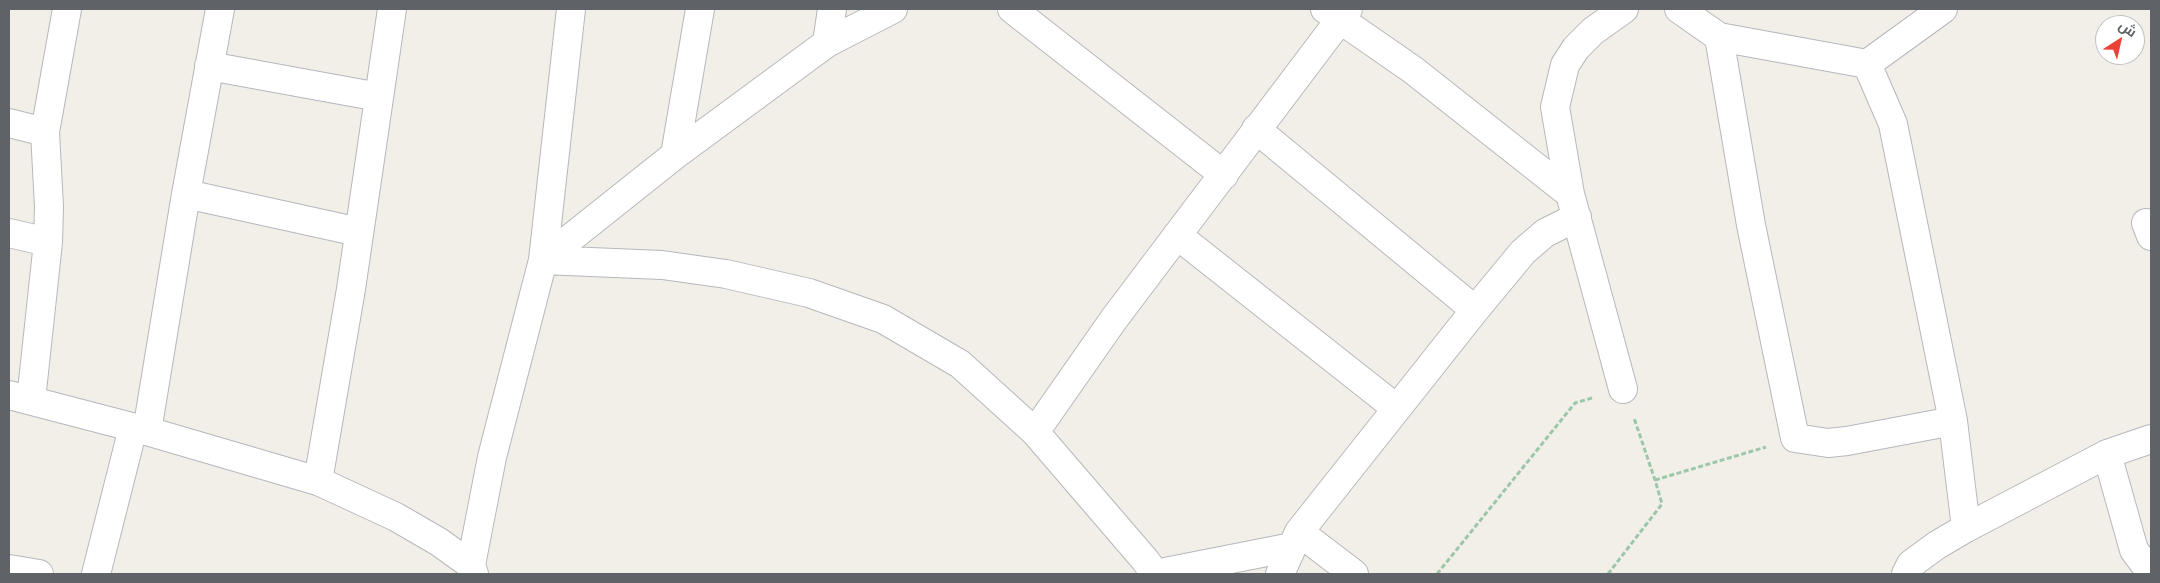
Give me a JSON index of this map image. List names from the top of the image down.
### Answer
{
  "north": "top right"
}
